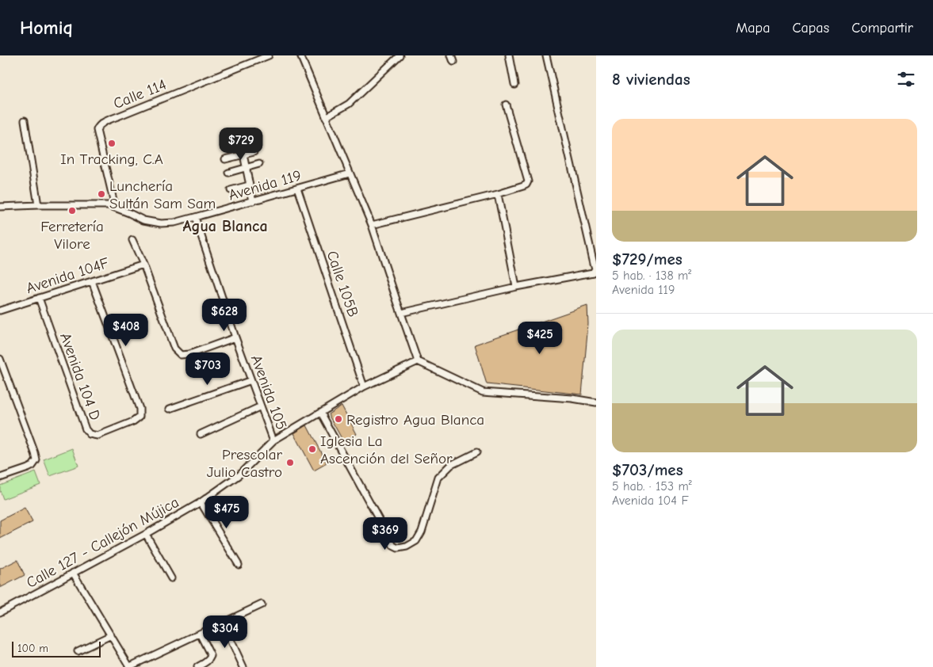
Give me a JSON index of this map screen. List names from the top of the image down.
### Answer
{
  "streets": {
    "street": [
      "Calle 114",
      "Avenida 119",
      "Avenida 104F",
      "Calle 105B",
      "Avenida 104 D",
      "Avenida 105",
      "Calle 127 - Callejón Mújica"
    ]
  },
  "crossings": [
    ["Calle 114", "Avenida 119"],
    ["Avenida 119", "Calle 105B"],
    ["Avenida 119", "Avenida 105"],
    ["Avenida 104F", "Avenida 104 D"],
    ["Calle 105B", "Calle 127 - Callejón Mújica"],
    ["Avenida 105", "Calle 127 - Callejón Mújica"]
  ],
  "districts": ["Agua Blanca"],
  "places": [
    "In Tracking, C.A",
    "Lunchería Sultán Sam Sam",
    "Ferretería Vilore",
    "Registro Agua Blanca",
    "Iglesia La Ascención del Señor",
    "Prescolar Julio Castro"
  ],
  "scale_bar": "100 m",
  "page": {
    "header": "Homiq",
    "nav": ["Mapa", "Capas", "Compartir"],
    "heading": "8 viviendas",
    "list": [
      {
        "name": "$729/mes",
        "note": "5 hab. · 138 m² · Avenida 119"
      },
      {
        "name": "$703/mes",
        "note": "5 hab. · 153 m² · Avenida 104 F"
      }
    ],
    "price": [
      "$729",
      "$628",
      "$408",
      "$425",
      "$703",
      "$475",
      "$369",
      "$304"
    ],
    "scale": "100 m"
  }
}
